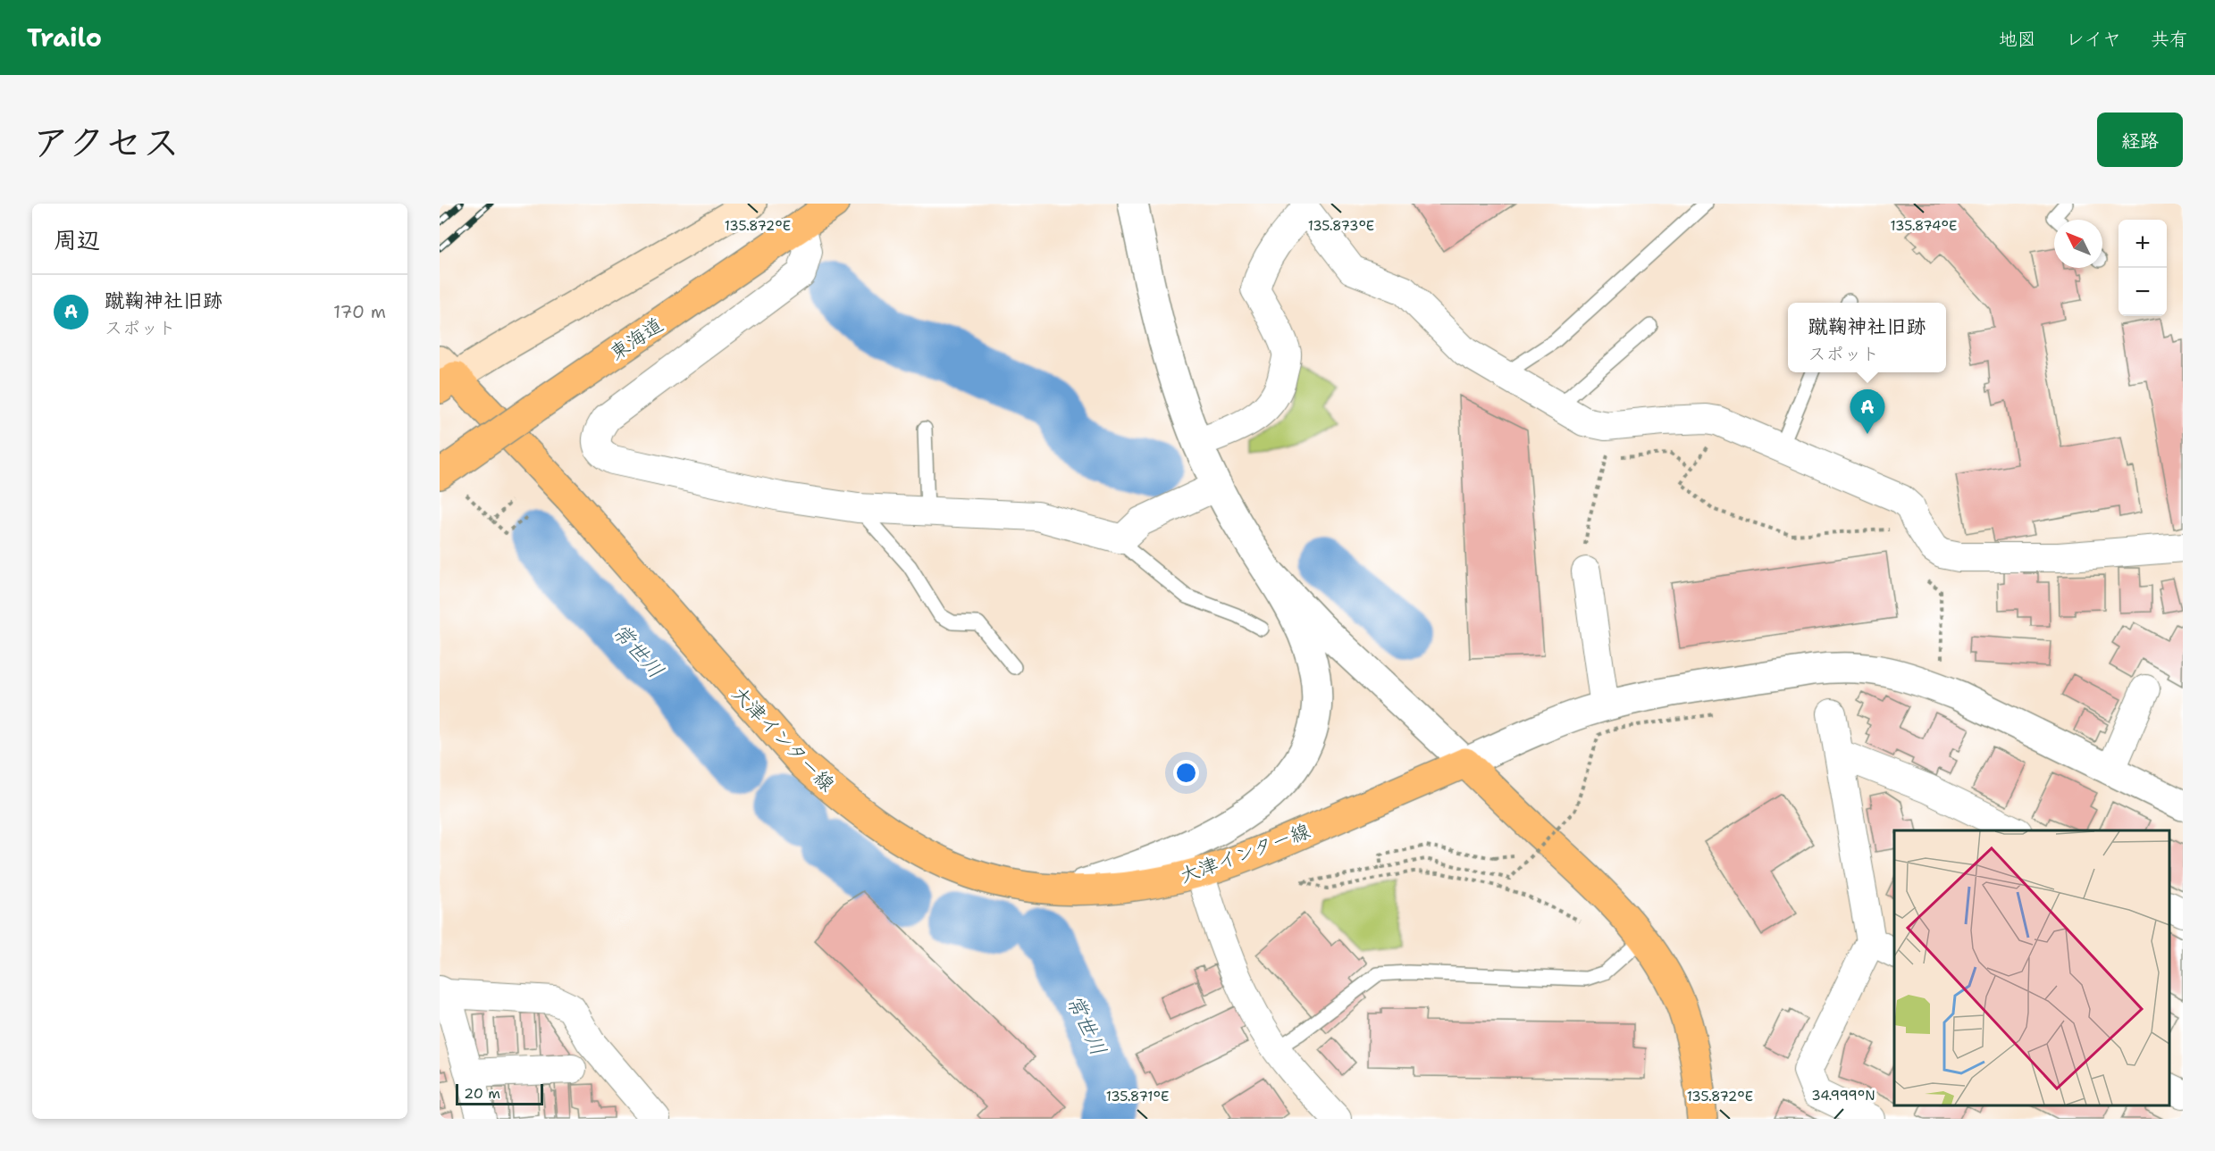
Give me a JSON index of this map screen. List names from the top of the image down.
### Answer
{
  "streets": {
    "main road": ["東海道", "大津インター線"]
  },
  "water": ["常世川"],
  "scale_bar": "20 m",
  "north": "top left",
  "page": {
    "header": "Trailo",
    "nav": ["地図", "レイヤ", "共有"],
    "title": "アクセス",
    "buttons": "経路",
    "heading": "周辺",
    "map_buttons": ["+", "−"],
    "list": [
      {
        "mark": "A",
        "name": "蹴鞠神社旧跡",
        "note": "スポット",
        "value": "170 m"
      }
    ],
    "popup": ["蹴鞠神社旧跡", "スポット"],
    "pins": "A",
    "scale": "20 m"
  },
  "coordinates": [
    "135.874°E",
    "135.872°E",
    "135.873°E",
    "34.999°N",
    "135.871°E"
  ]
}
